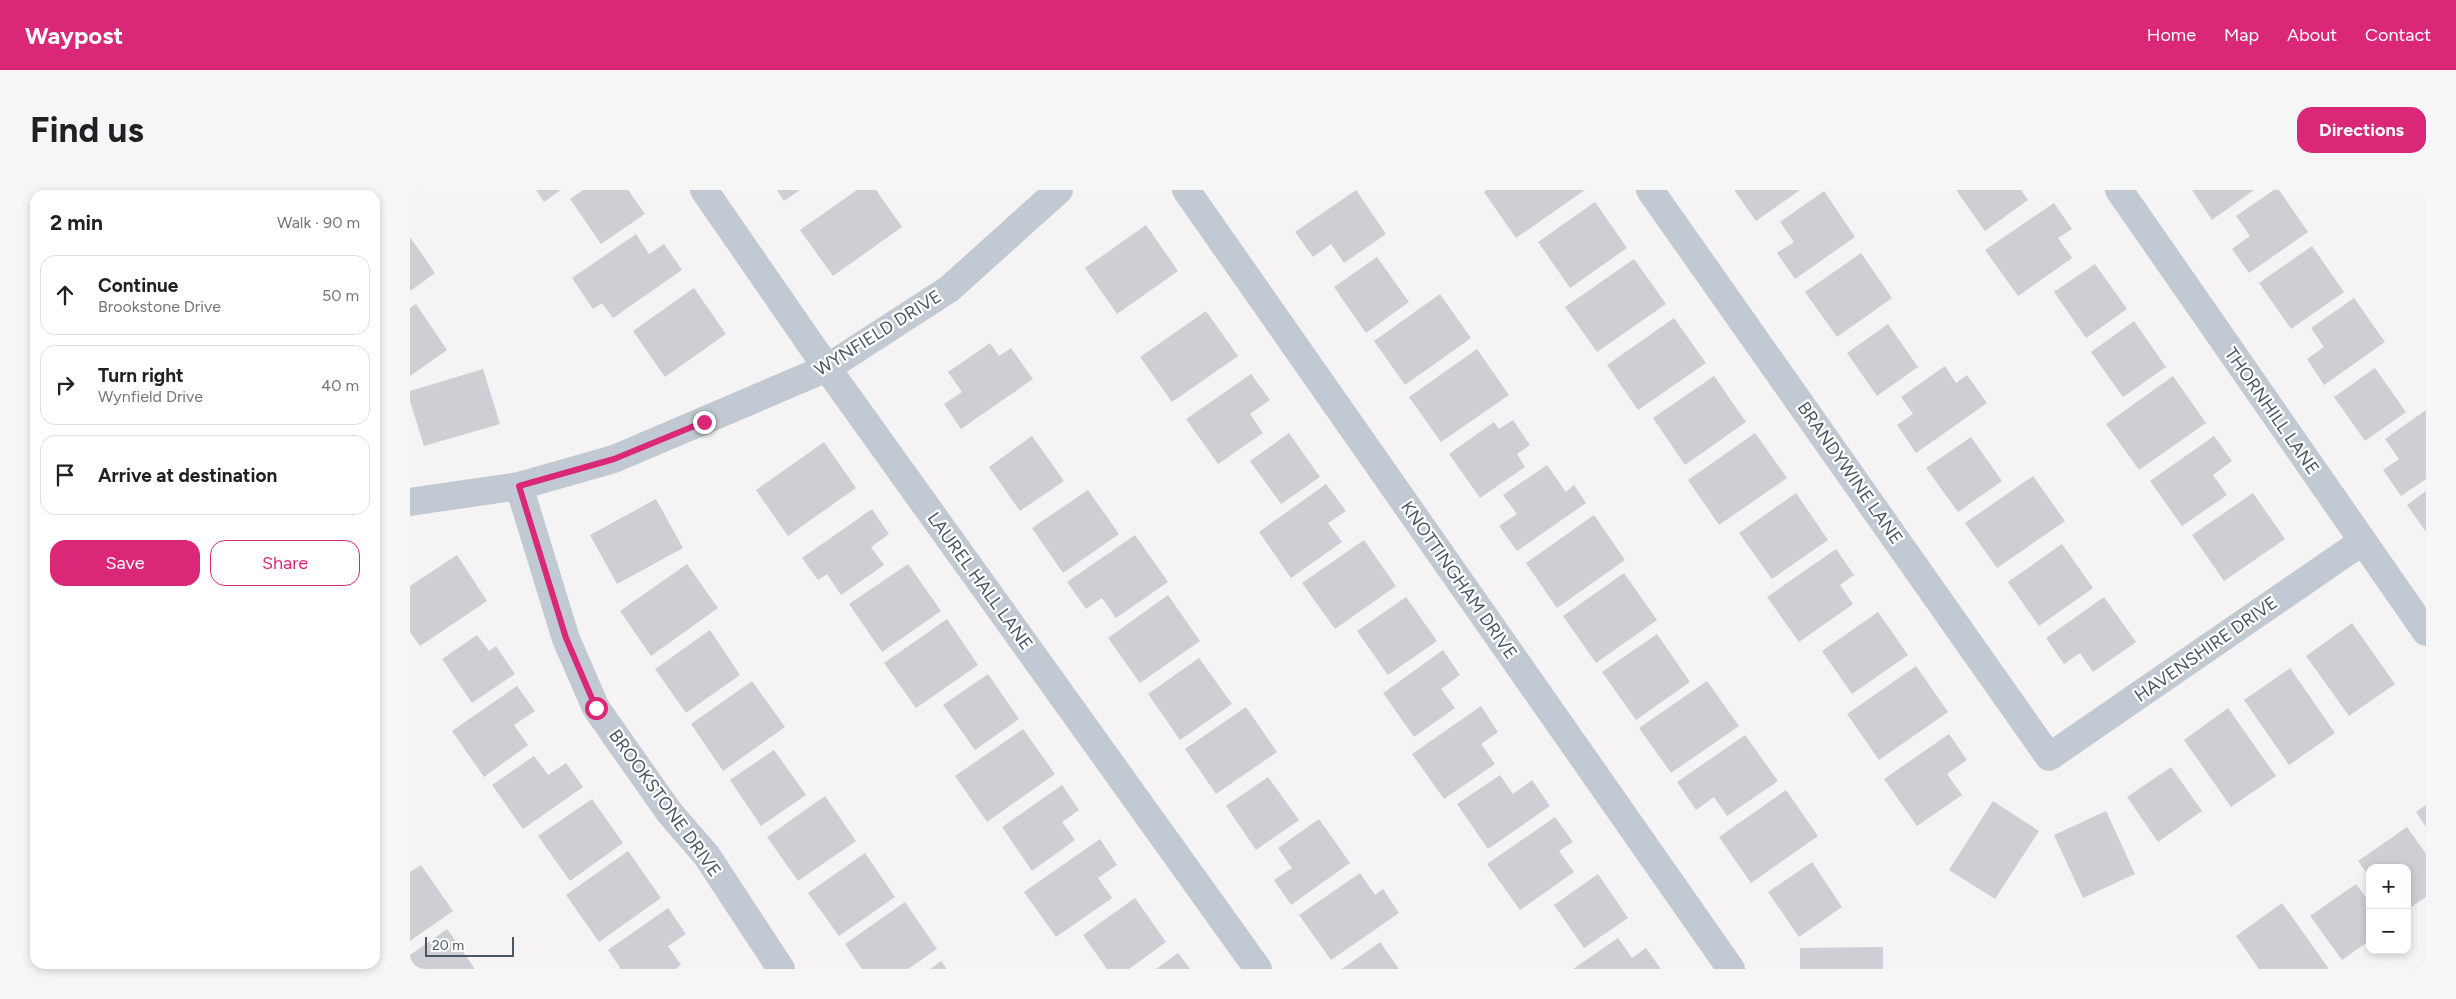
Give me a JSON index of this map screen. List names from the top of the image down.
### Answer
{
  "streets": {
    "street": [
      "WYNFIELD DRIVE",
      "THORNHILL LANE",
      "BRANDYWINE LANE",
      "KNOTTINGHAM DRIVE",
      "LAUREL HALL LANE",
      "HAVENSHIRE DRIVE",
      "BROOKSTONE DRIVE"
    ]
  },
  "crossings": [
    ["WYNFIELD DRIVE", "LAUREL HALL LANE"],
    ["WYNFIELD DRIVE", "BROOKSTONE DRIVE"],
    ["THORNHILL LANE", "HAVENSHIRE DRIVE"],
    ["BRANDYWINE LANE", "HAVENSHIRE DRIVE"]
  ],
  "scale_bar": "20 m",
  "page": {
    "header": "Waypost",
    "nav": [
      "Home",
      "Map",
      "About",
      "Contact"
    ],
    "buttons": [
      "Directions",
      ["Save", "Share"]
    ],
    "title": "Find us",
    "heading": ["2 min", "Walk · 90 m"],
    "list": [
      ["Continue", "Brookstone Drive", "50 m"],
      ["Turn right", "Wynfield Drive", "40 m"],
      "Arrive at destination"
    ],
    "map_buttons": ["+", "−"],
    "scale": "20 m"
  }
}
